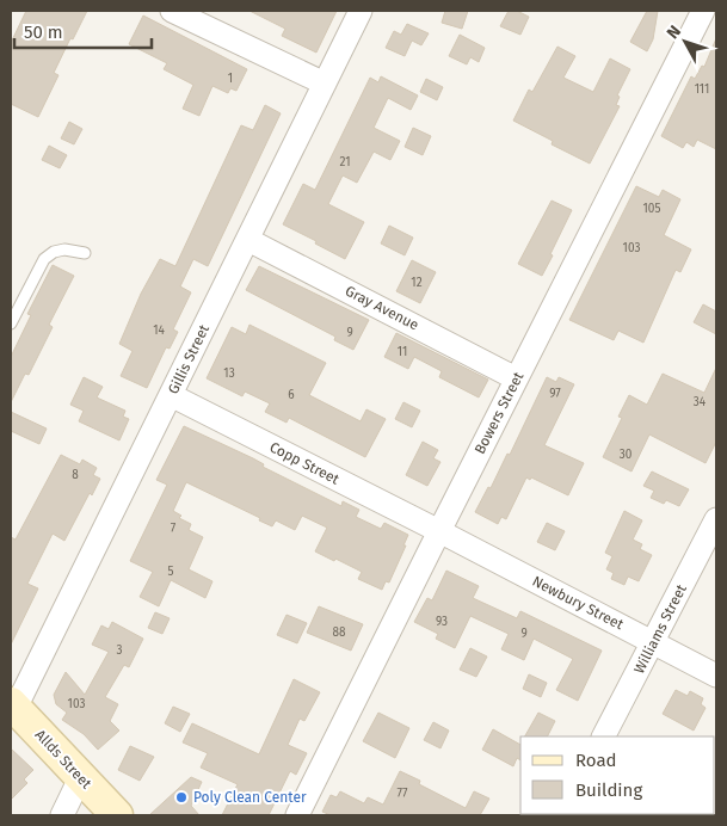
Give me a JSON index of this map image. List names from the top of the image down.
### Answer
{
  "streets": {
    "street": [
      "Gray Avenue",
      "Gillis Street",
      "Bowers Street",
      "Copp Street",
      "Newbury Street",
      "Williams Street",
      "Allds Street"
    ]
  },
  "crossings": [
    ["Gray Avenue", "Gillis Street"],
    ["Gray Avenue", "Bowers Street"],
    ["Gillis Street", "Copp Street"],
    ["Gillis Street", "Allds Street"],
    ["Bowers Street", "Copp Street"],
    ["Bowers Street", "Newbury Street"],
    ["Copp Street", "Newbury Street"],
    ["Newbury Street", "Williams Street"]
  ],
  "places": ["Poly Clean Center"],
  "house_numbers": [
    "1",
    "111",
    "21",
    "105",
    "103",
    "12",
    "14",
    "9",
    "11",
    "13",
    "97",
    "6",
    "34",
    "30",
    "8",
    "7",
    "5",
    "93",
    "88",
    "9",
    "3",
    "103",
    "77"
  ],
  "legend": ["Road", "Building"],
  "scale_bar": "50 m",
  "north": "top left"
}
